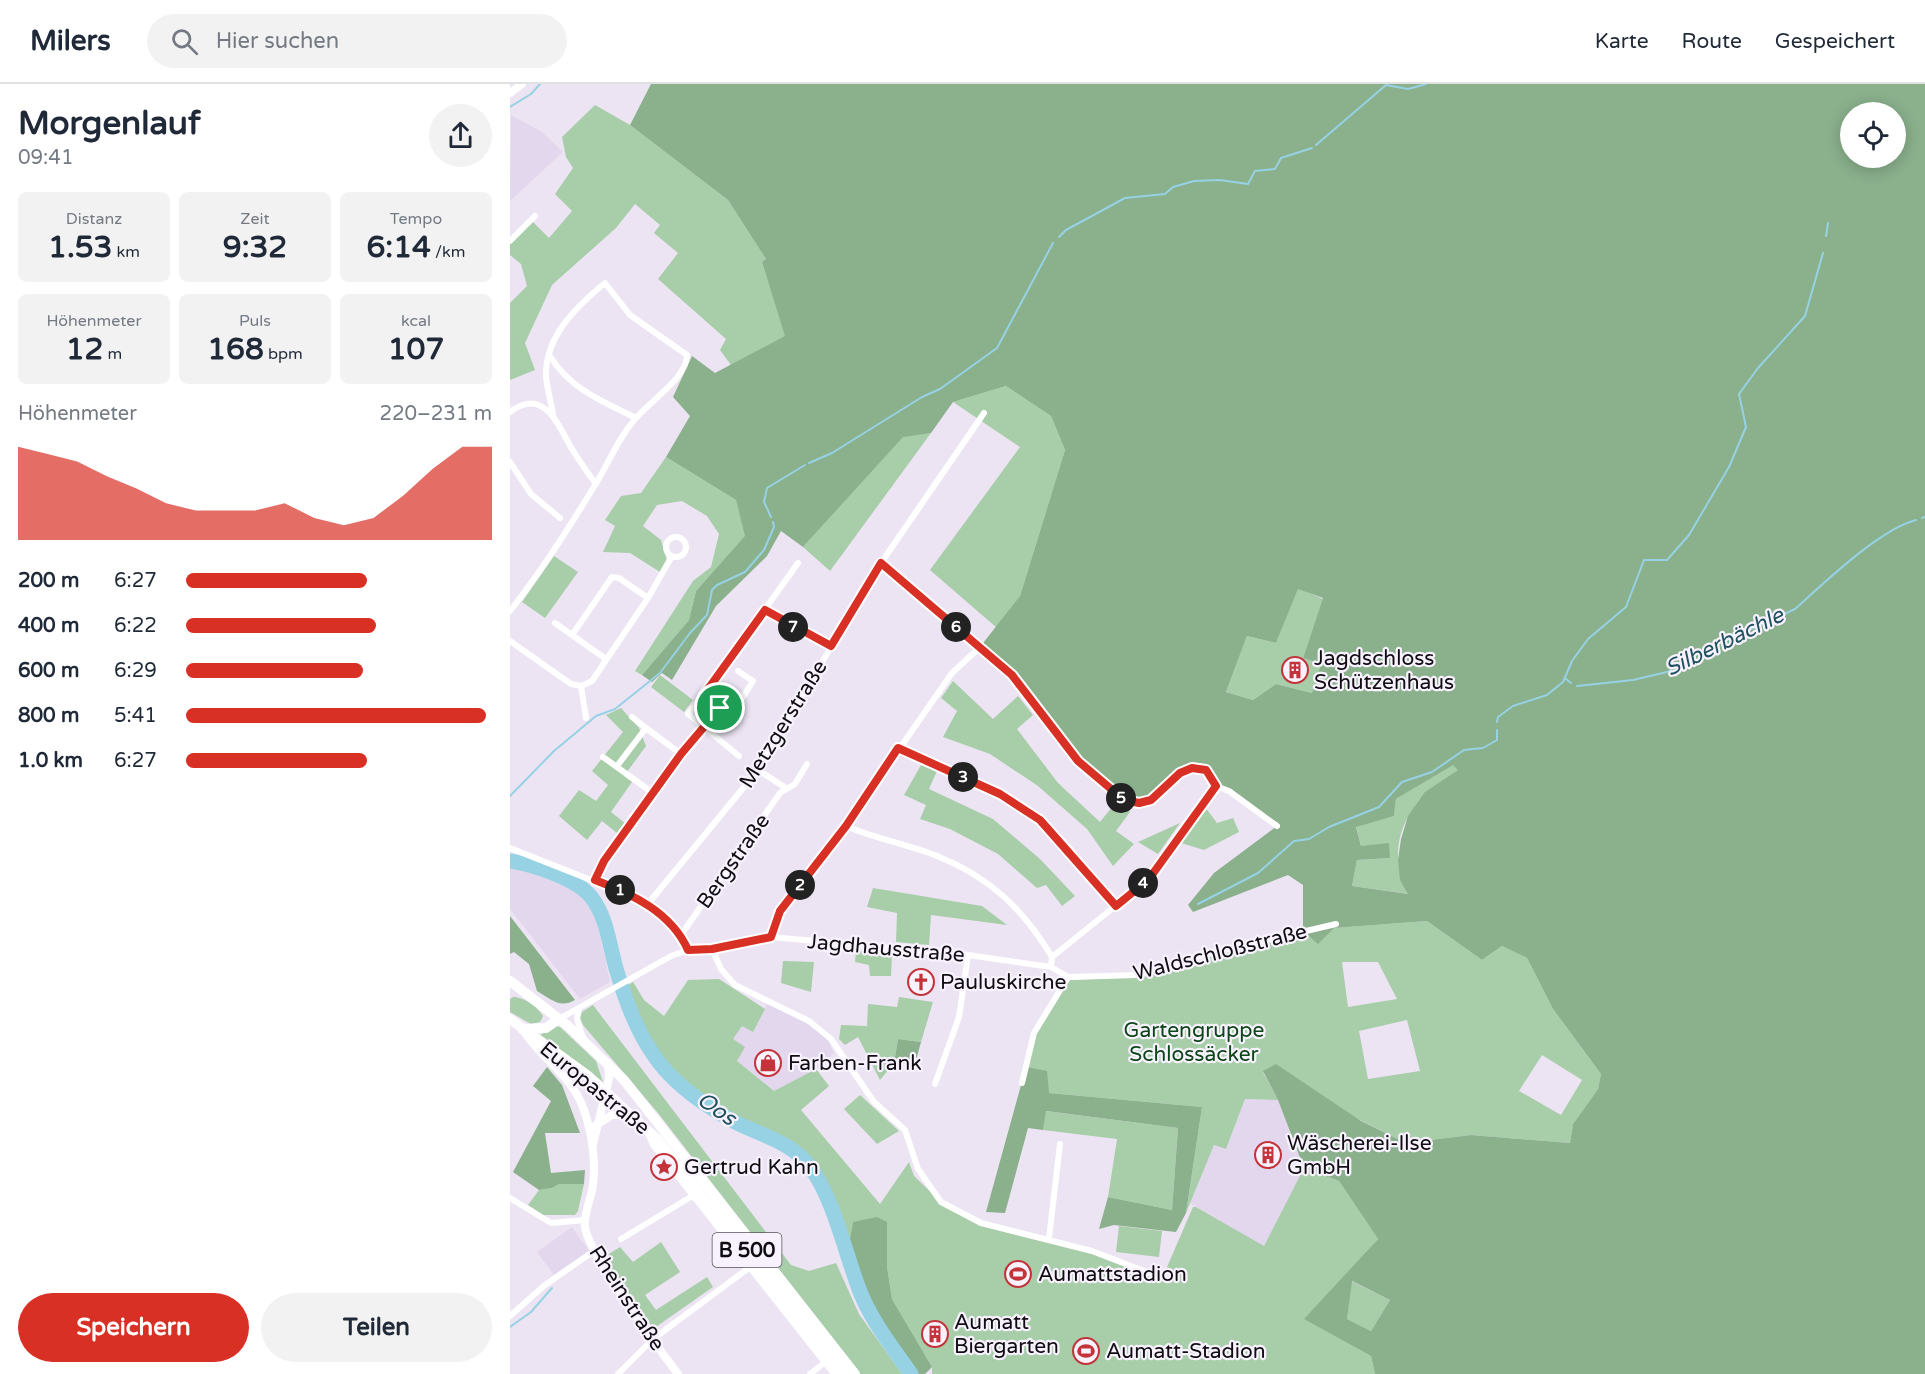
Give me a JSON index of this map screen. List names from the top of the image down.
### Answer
{
  "streets": {
    "main road": ["Europastraße", "B 500"],
    "street": [
      "Metzgerstraße",
      "Bergstraße",
      "Jagdhausstraße",
      "Waldschloßstraße",
      "Rheinstraße"
    ]
  },
  "crossings": [
    ["Jagdhausstraße", "Waldschloßstraße"],
    ["Jagdhausstraße", "B 500"],
    ["Europastraße", "B 500"]
  ],
  "water": ["Silberbächle", "Oos"],
  "parks": ["Gartengruppe Schlossäcker"],
  "places": {
    "building": ["Jagdschloss Schützenhaus", "Wäscherei-Ilse GmbH", "Aumatt Biergarten"],
    "church": ["Pauluskirche"],
    "shop": ["Farben-Frank"],
    "place": ["Gertrud Kahn"],
    "sports": ["Aumattstadion", "Aumatt-Stadion"]
  },
  "page": {
    "header": "Milers",
    "search": "Hier suchen",
    "nav": ["Karte", "Route", "Gespeichert"],
    "heading": ["Morgenlauf", "09:41"],
    "stats": [
      ["Distanz", "1.53 km"],
      ["Zeit", "9:32"],
      ["Tempo", "6:14 /km"],
      ["Höhenmeter", "12 m"],
      ["Puls", "168 bpm"],
      ["kcal", "107"]
    ],
    "chart": ["Höhenmeter", "220–231 m"],
    "list": [
      {
        "name": "200 m",
        "note": "6:27"
      },
      {
        "name": "400 m",
        "note": "6:22"
      },
      {
        "name": "600 m",
        "note": "6:29"
      },
      {
        "name": "800 m",
        "note": "5:41"
      },
      {
        "name": "1.0 km",
        "note": "6:27"
      }
    ],
    "pins": [
      "6",
      "7",
      "3",
      "5",
      "4",
      "2",
      "1"
    ],
    "buttons": ["Speichern", "Teilen"]
  }
}
